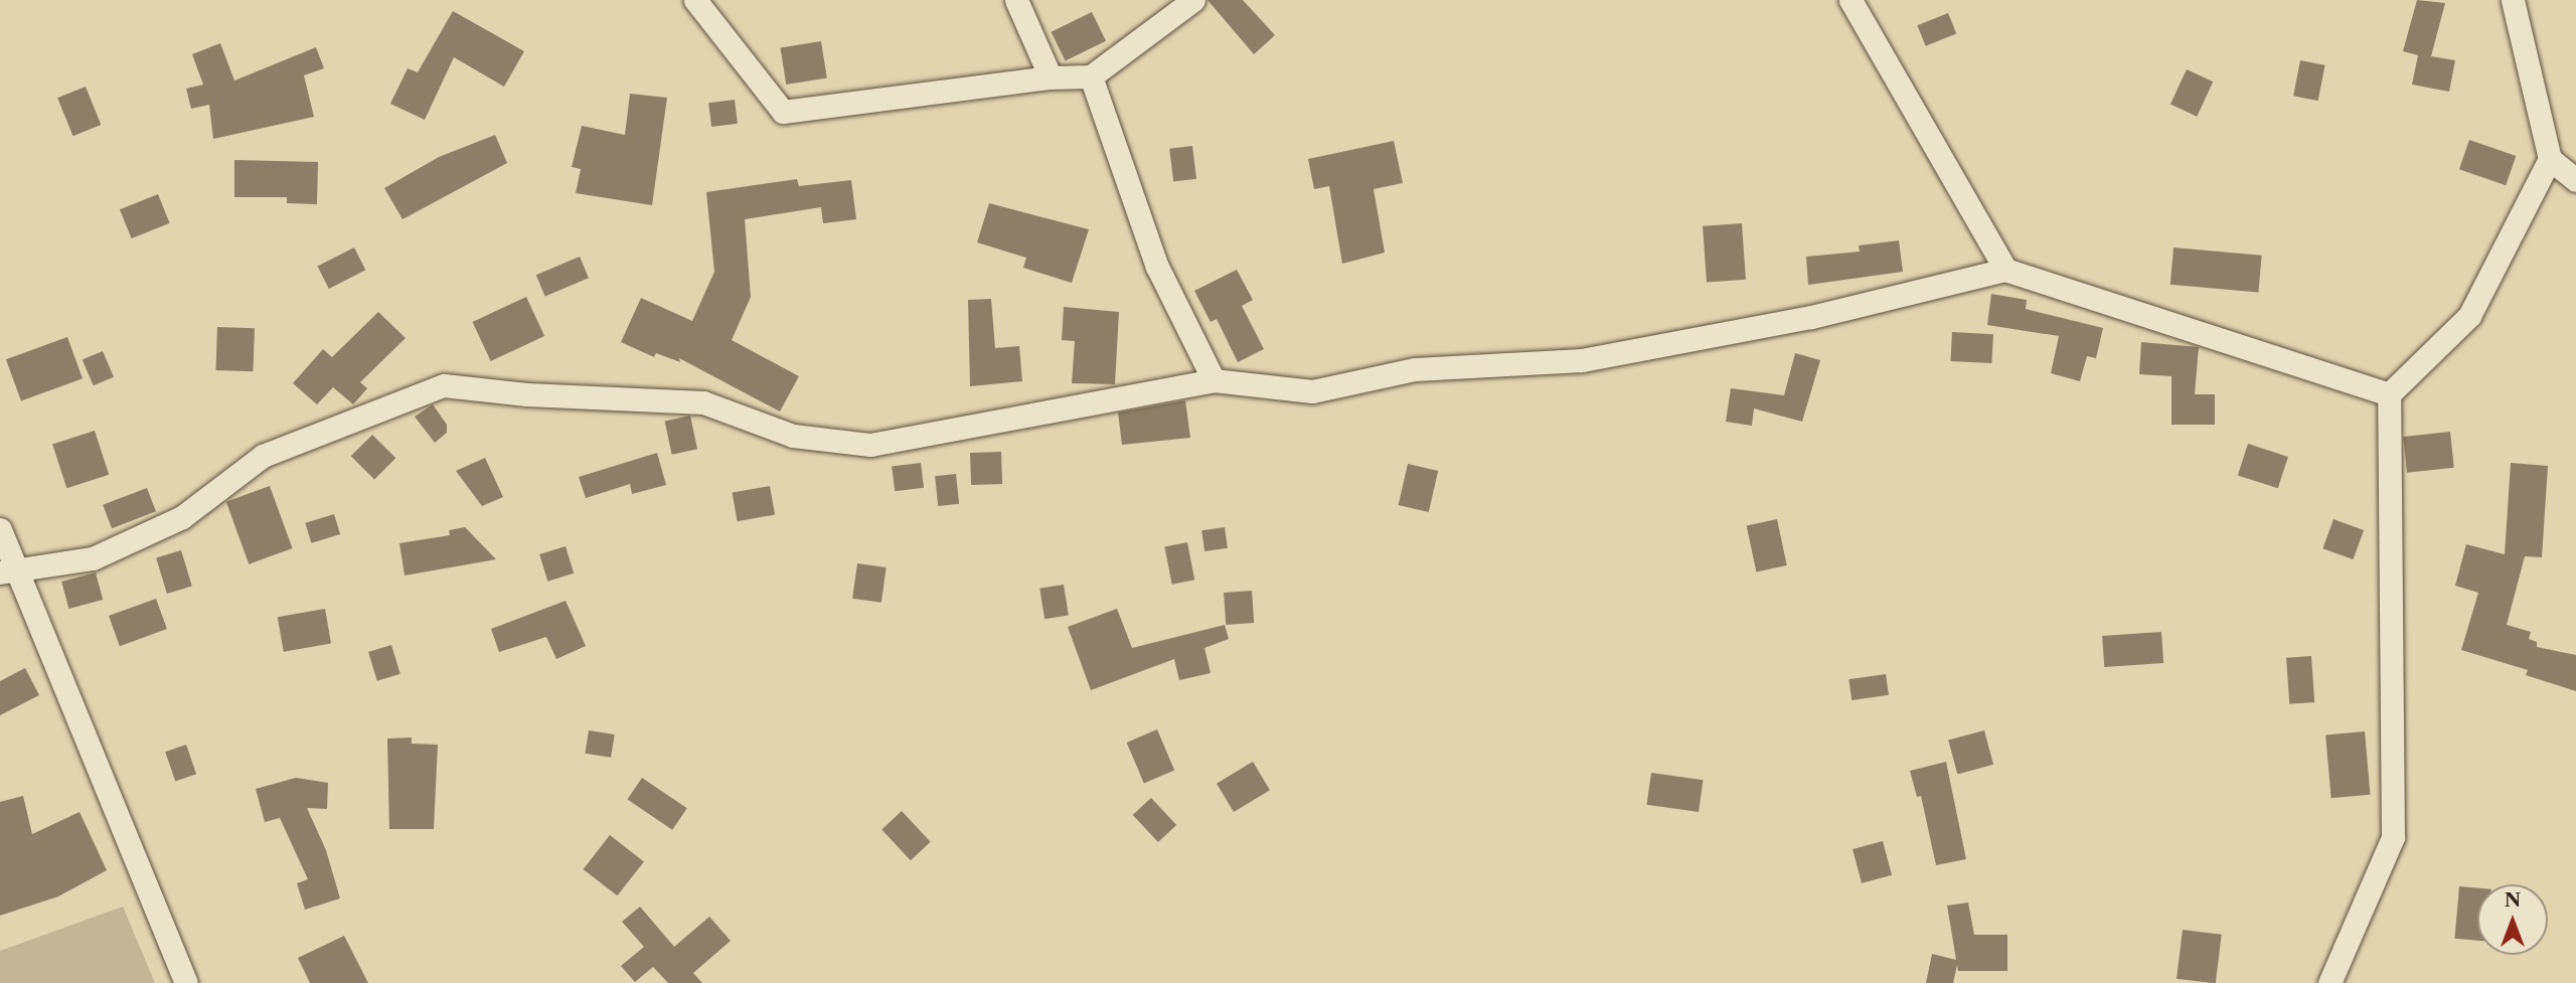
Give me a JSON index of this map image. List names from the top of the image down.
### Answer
{
  "north": "top"
}
